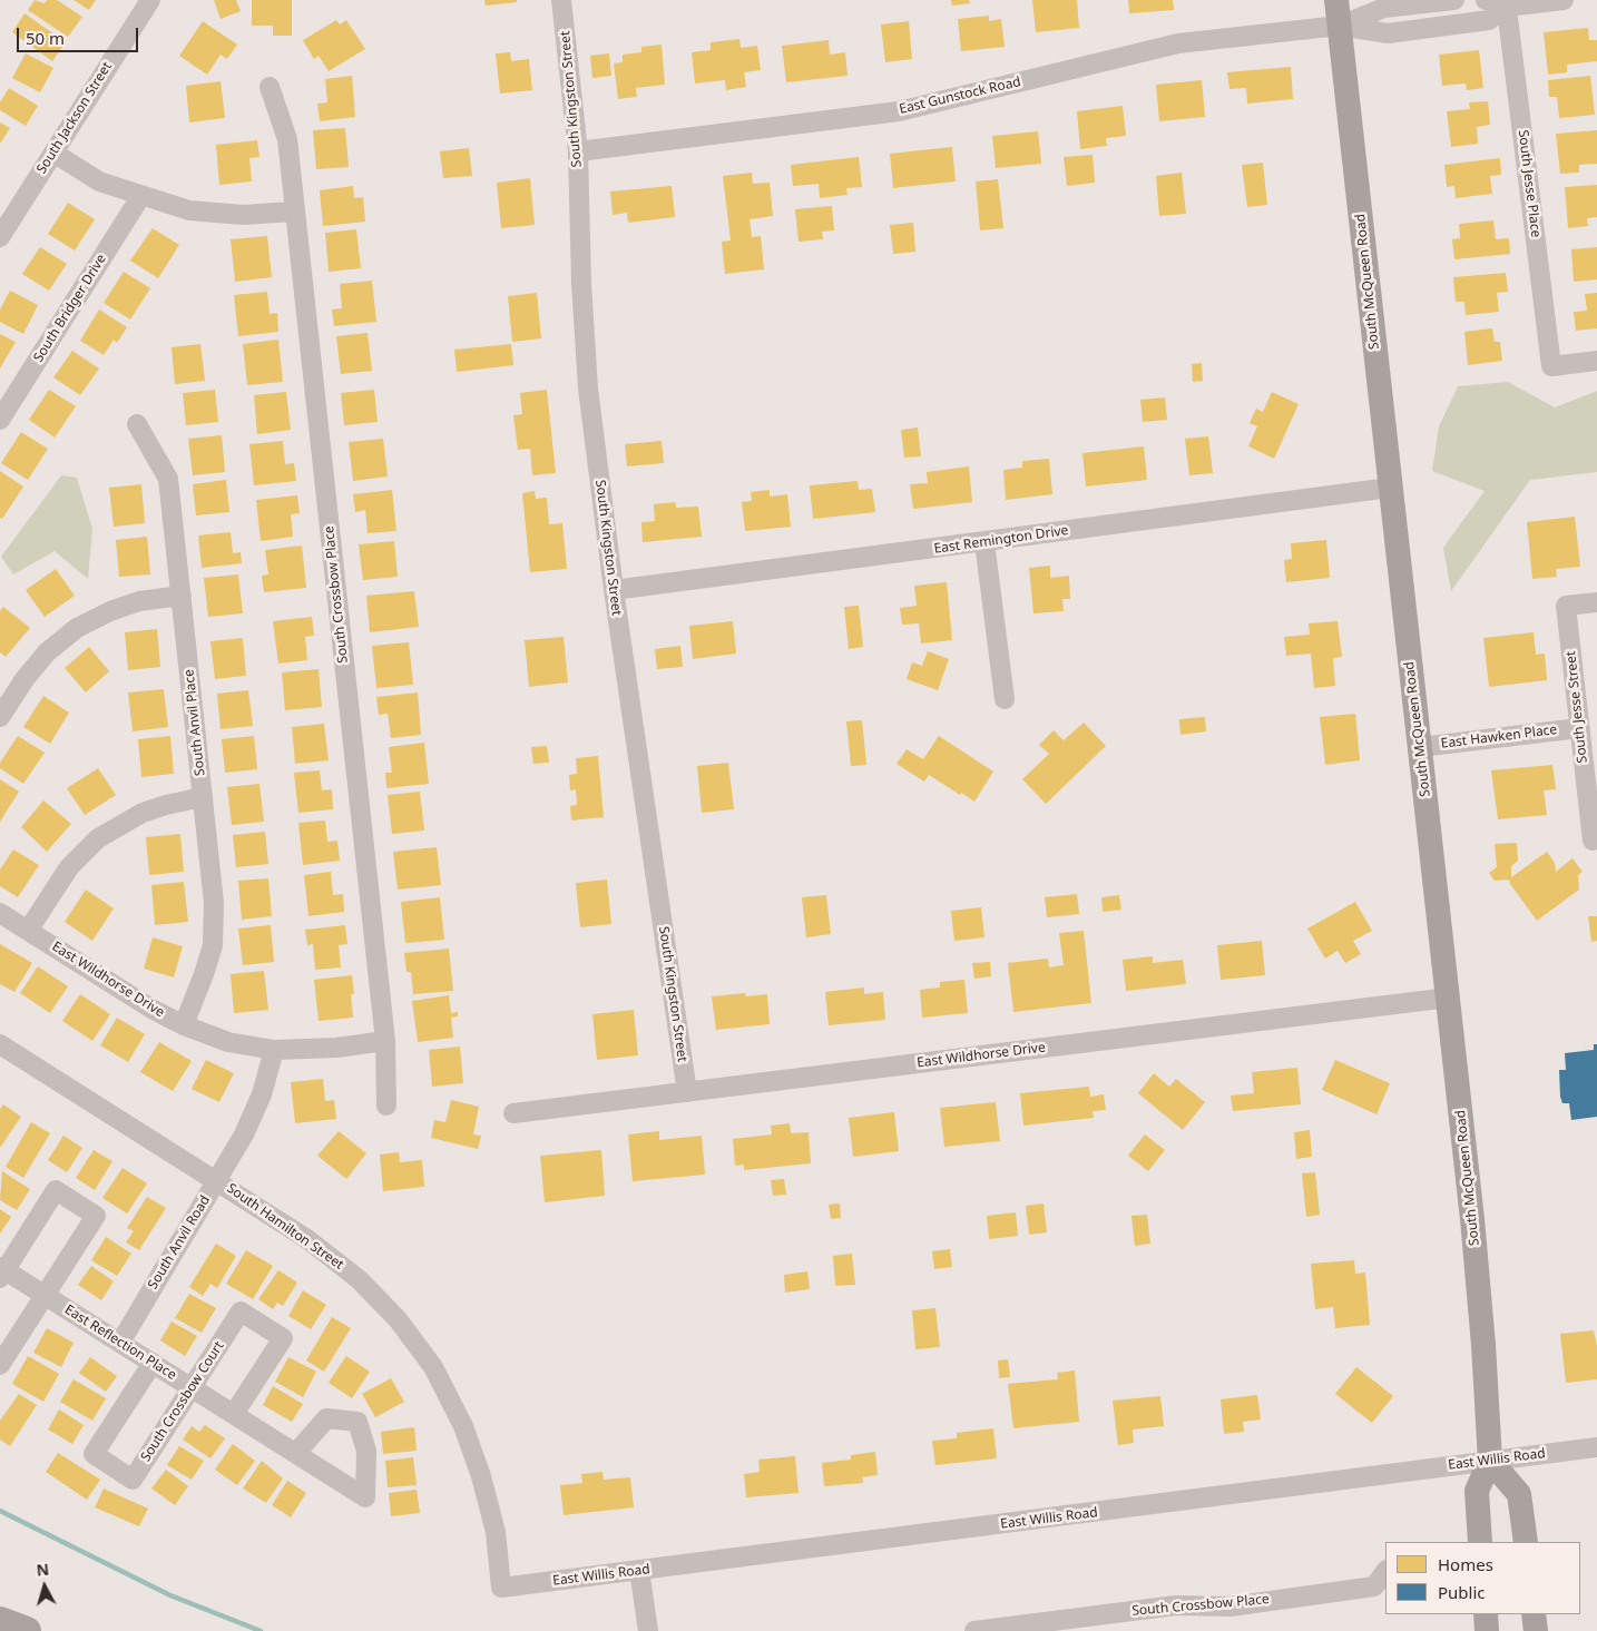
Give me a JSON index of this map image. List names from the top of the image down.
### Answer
{
  "streets": {
    "main road": ["South McQueen Road"],
    "street": [
      "East Gunstock Road",
      "South Kingston Street",
      "South Jackson Street",
      "South Jesse Place",
      "South Bridger Drive",
      "East Remington Drive",
      "South Crossbow Place",
      "South Jesse Street",
      "South Anvil Place",
      "East Hawken Place",
      "East Wildhorse Drive",
      "South Hamilton Street",
      "South Anvil Road",
      "East Reflection Place",
      "South Crossbow Court",
      "East Willis Road"
    ]
  },
  "crossings": [
    ["East Gunstock Road", "South Kingston Street"],
    ["East Gunstock Road", "South McQueen Road"],
    ["South Kingston Street", "East Remington Drive"],
    ["South Kingston Street", "East Wildhorse Drive"],
    ["South McQueen Road", "East Remington Drive"],
    ["South McQueen Road", "East Hawken Place"],
    ["South McQueen Road", "East Wildhorse Drive"],
    ["South McQueen Road", "East Willis Road"],
    ["South Crossbow Place", "East Wildhorse Drive"],
    ["South Jesse Street", "East Hawken Place"],
    ["South Anvil Place", "East Wildhorse Drive"],
    ["East Wildhorse Drive", "South Anvil Road"],
    ["South Hamilton Street", "South Anvil Road"],
    ["South Hamilton Street", "East Willis Road"],
    ["South Anvil Road", "East Reflection Place"],
    ["East Reflection Place", "South Crossbow Court"]
  ],
  "legend": ["Homes", "Public"],
  "scale_bar": "50 m",
  "north": "top"
}
